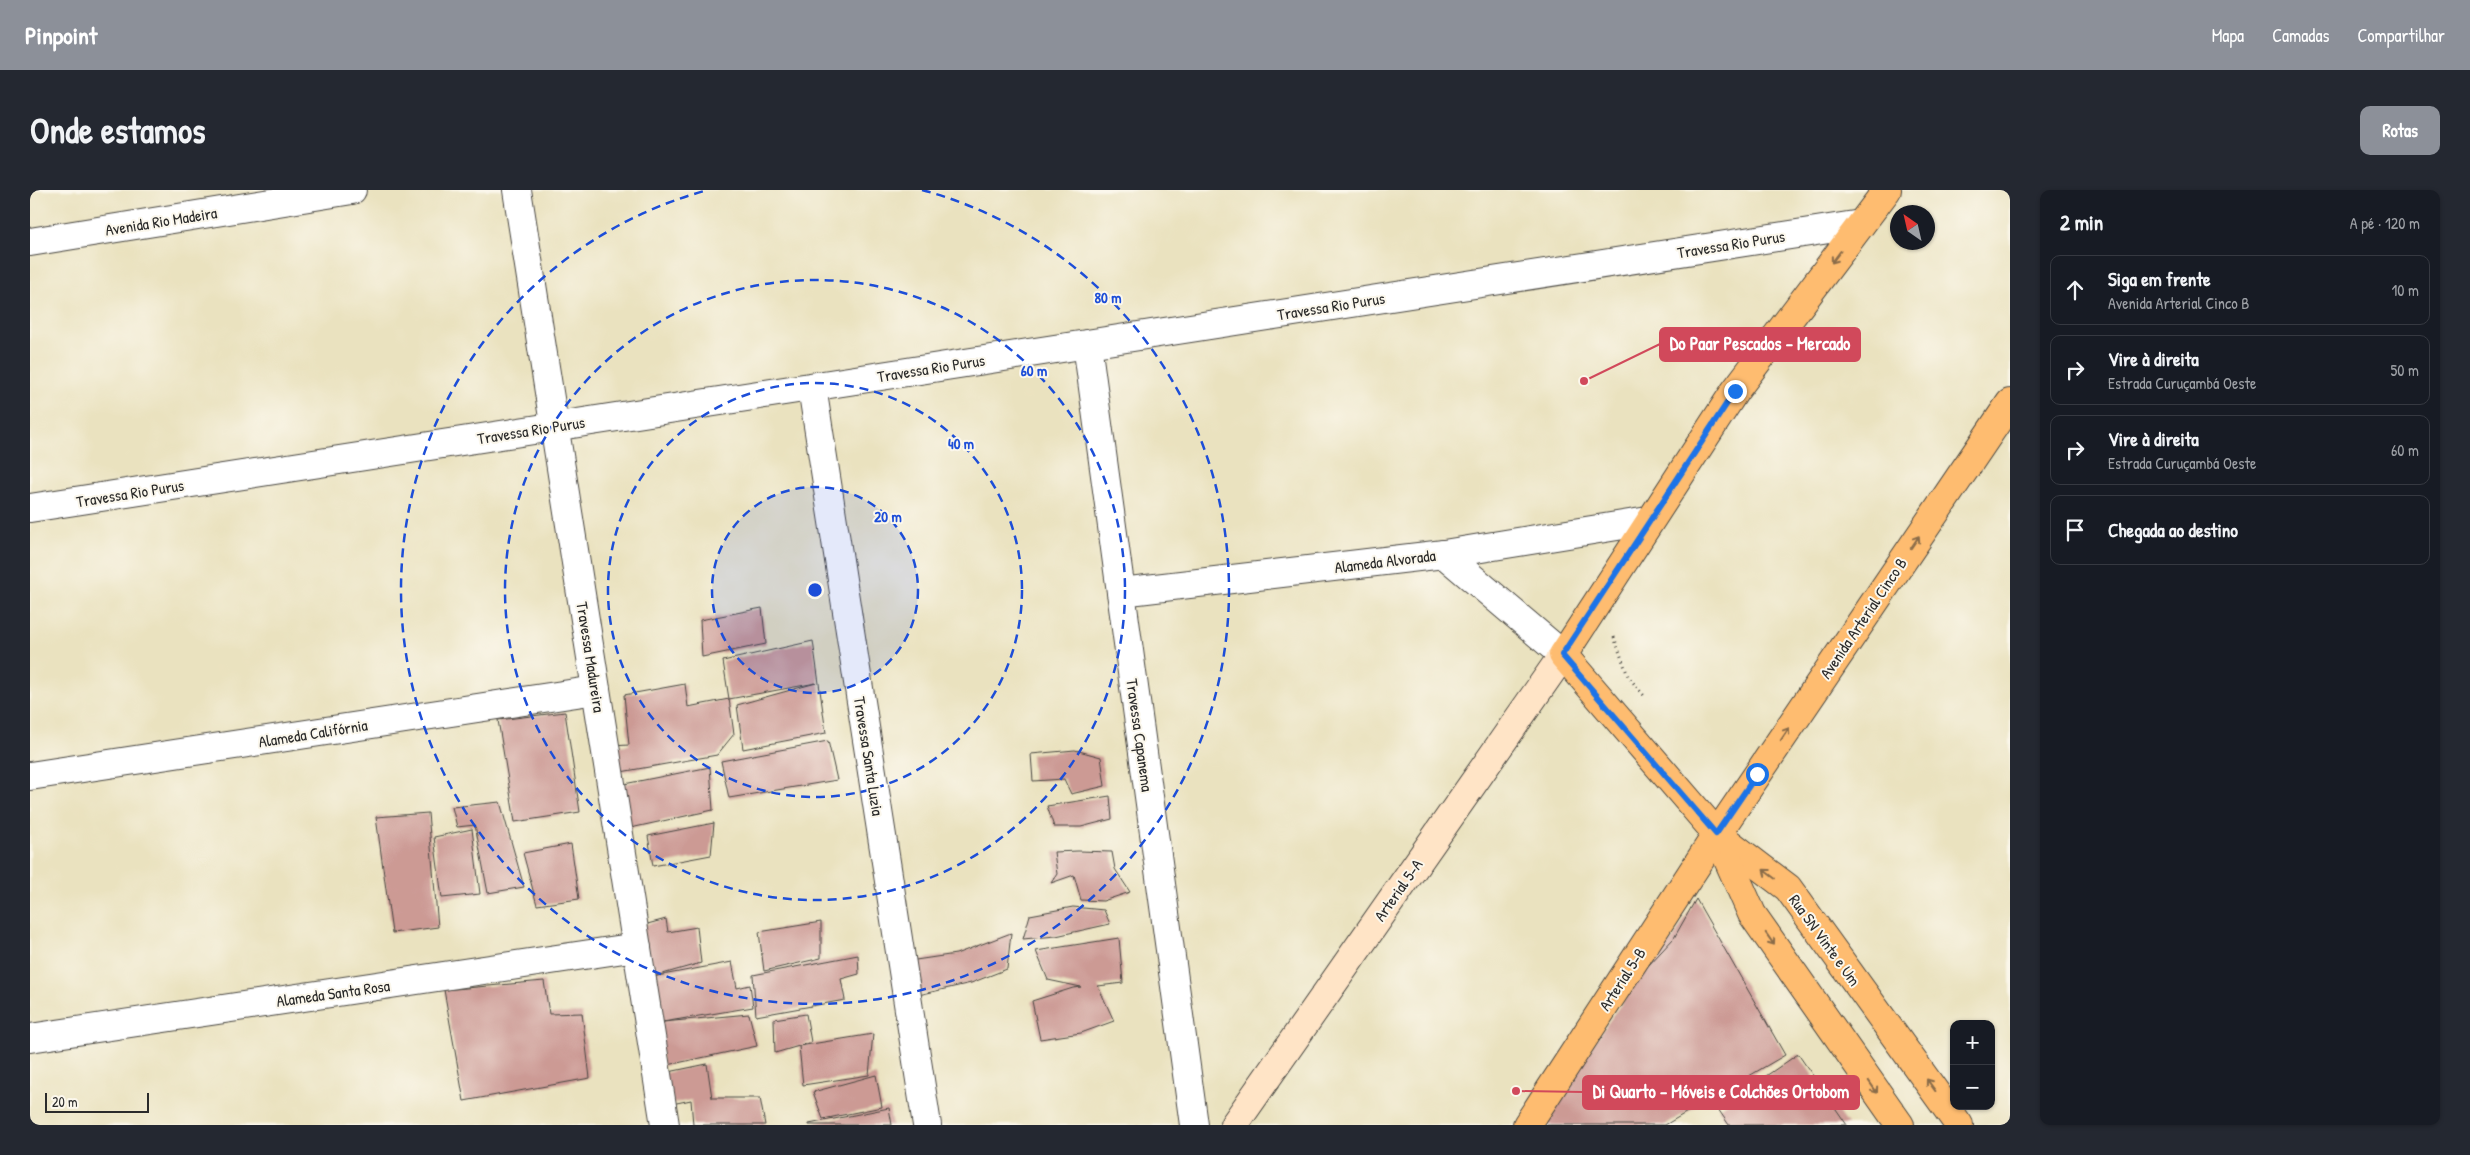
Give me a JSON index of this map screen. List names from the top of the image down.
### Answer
{
  "streets": {
    "main road": ["Avenida Arterial Cinco B", "Rua SN Vinte e Um", "Arterial 5-B"],
    "street": [
      "Avenida Rio Madeira",
      "Travessa Rio Purus",
      "Alameda Alvorada",
      "Travessa Madureira",
      "Alameda Califórnia",
      "Travessa Capanema",
      "Travessa Santa Luzia",
      "Arterial 5-A",
      "Alameda Santa Rosa"
    ]
  },
  "crossings": [
    ["Travessa Rio Purus", "Travessa Madureira"],
    ["Travessa Rio Purus", "Travessa Capanema"],
    ["Travessa Rio Purus", "Travessa Santa Luzia"],
    ["Alameda Alvorada", "Travessa Capanema"],
    ["Avenida Arterial Cinco B", "Rua SN Vinte e Um"],
    ["Avenida Arterial Cinco B", "Arterial 5-B"],
    ["Travessa Madureira", "Alameda Califórnia"],
    ["Travessa Madureira", "Alameda Santa Rosa"],
    ["Rua SN Vinte e Um", "Arterial 5-B"]
  ],
  "places": ["Do Paar Pescados - Mercado", "Di Quarto - Móveis e Colchões Ortobom"],
  "scale_bar": "20 m",
  "north": "top left",
  "page": {
    "header": "Pinpoint",
    "nav": ["Mapa", "Camadas", "Compartilhar"],
    "buttons": "Rotas",
    "title": "Onde estamos",
    "heading": ["2 min", "A pé · 120 m"],
    "list": [
      ["Siga em frente", "Avenida Arterial Cinco B", "10 m"],
      ["Vire à direita", "Estrada Curuçambá Oeste", "50 m"],
      ["Vire à direita", "Estrada Curuçambá Oeste", "60 m"],
      "Chegada ao destino"
    ],
    "map_buttons": ["+", "−"],
    "scale": "20 m"
  },
  "rings": [
    "80 m",
    "60 m",
    "40 m",
    "20 m"
  ]
}
